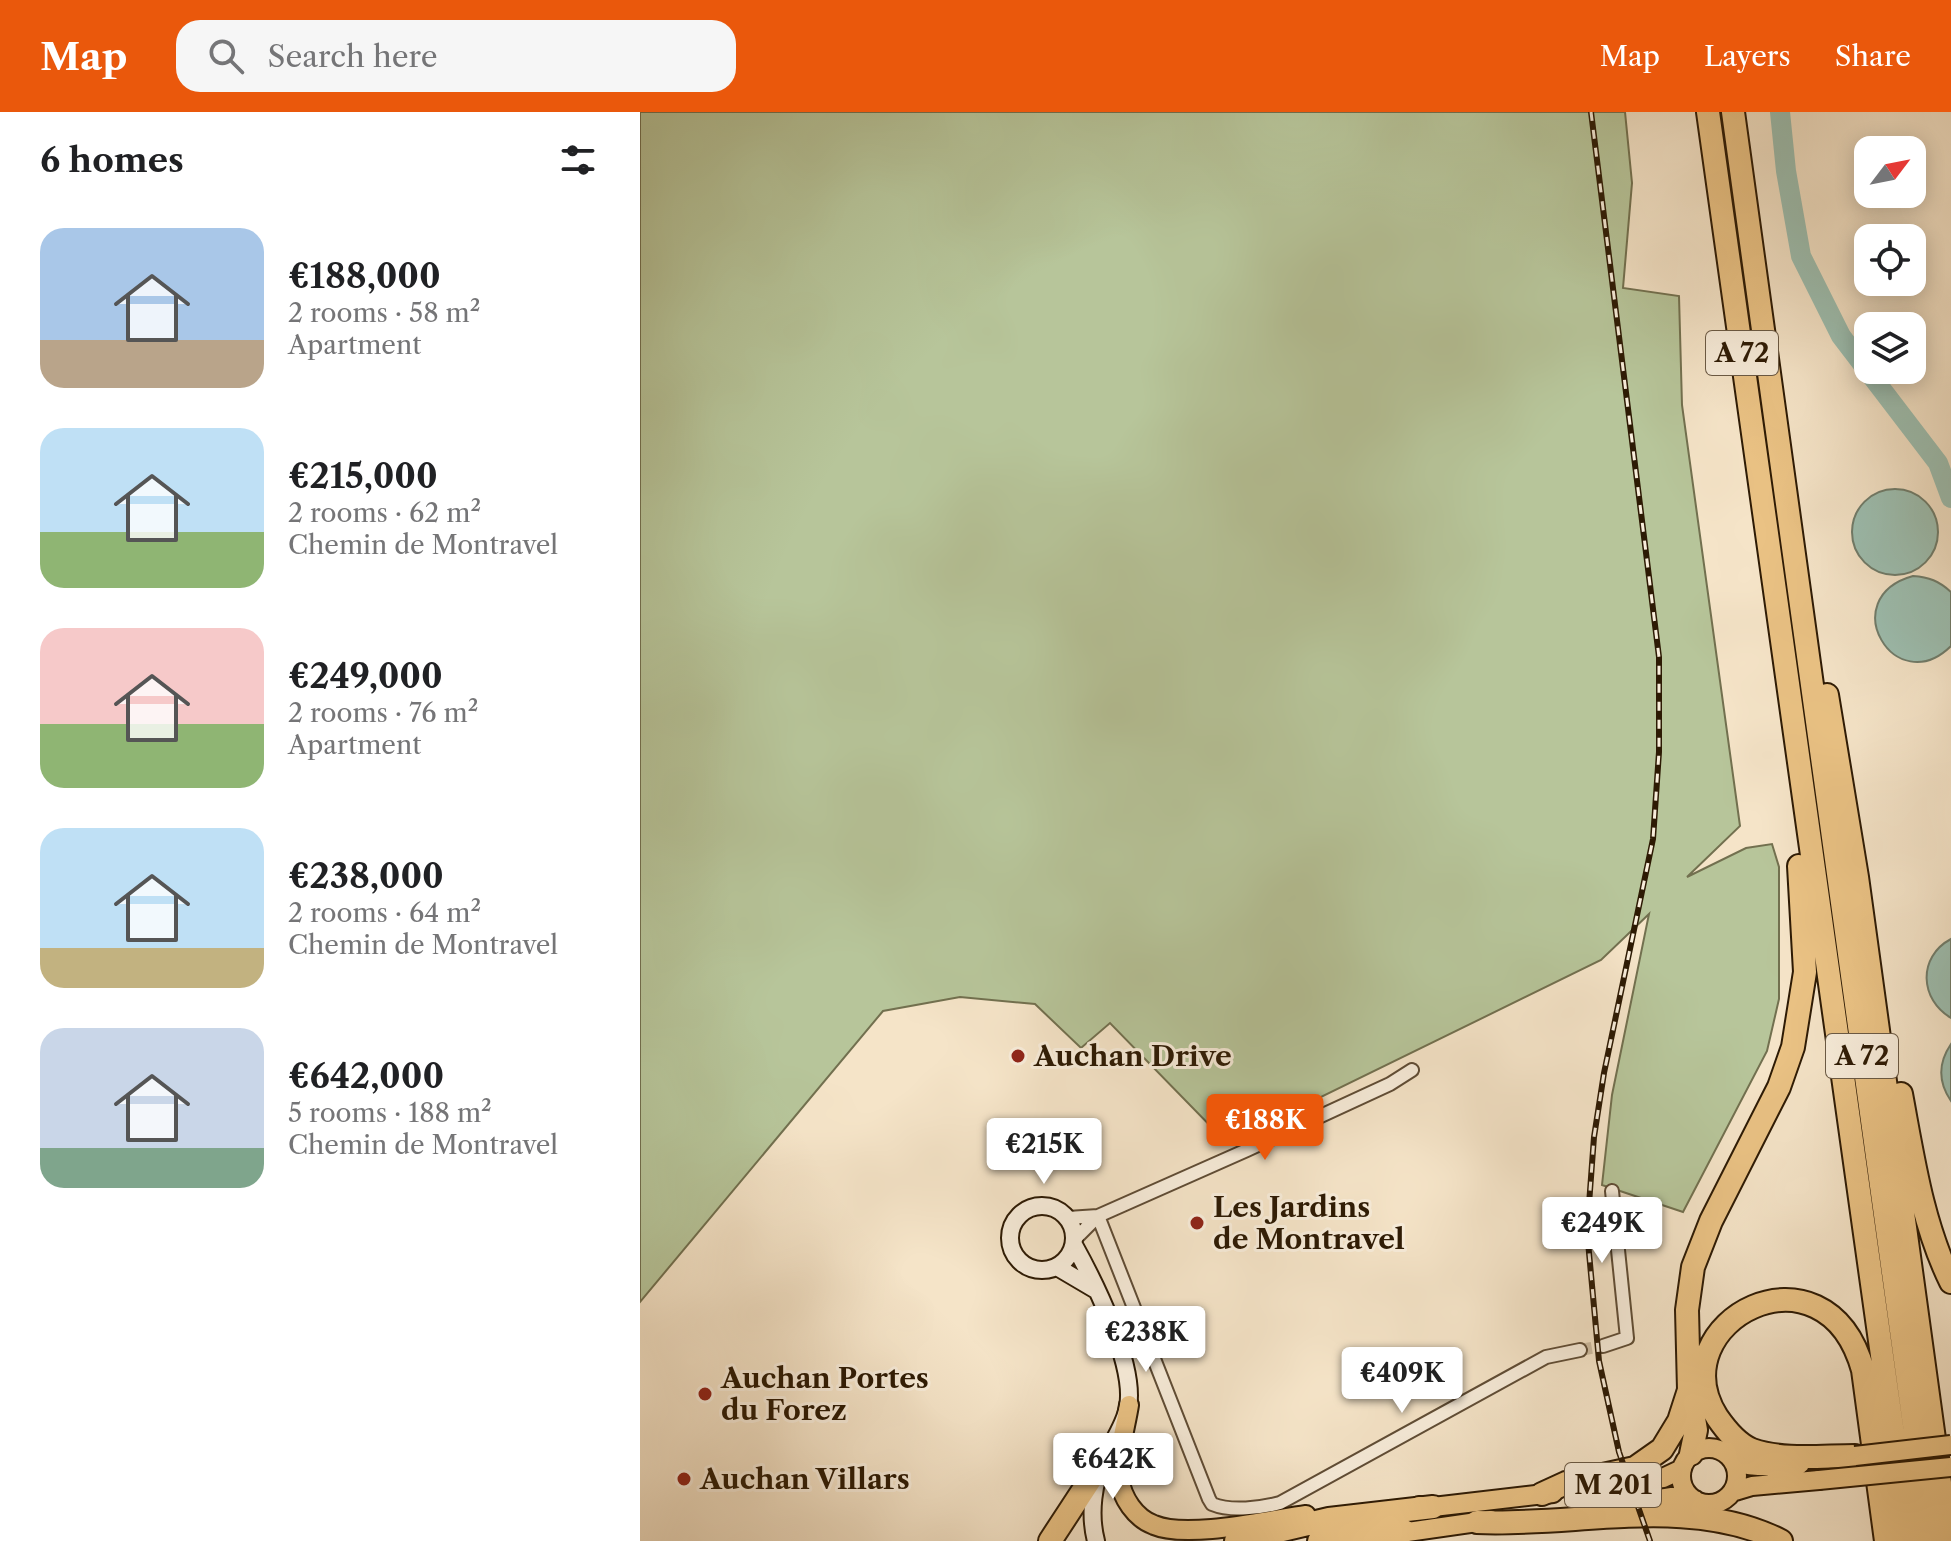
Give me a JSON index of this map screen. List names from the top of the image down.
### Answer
{
  "streets": {
    "highway": ["A 72", "M 201"]
  },
  "places": [
    "Auchan Drive",
    "Les Jardins de Montravel",
    "Auchan Portes du Forez",
    "Auchan Villars"
  ],
  "north": "top right",
  "page": {
    "header": "Map",
    "search": "Search here",
    "nav": ["Map", "Layers", "Share"],
    "heading": "6 homes",
    "list": [
      {
        "name": "€188,000",
        "note": "2 rooms · 58 m² · Apartment"
      },
      {
        "name": "€215,000",
        "note": "2 rooms · 62 m² · Chemin de Montravel"
      },
      {
        "name": "€249,000",
        "note": "2 rooms · 76 m² · Apartment"
      },
      {
        "name": "€238,000",
        "note": "2 rooms · 64 m² · Chemin de Montravel"
      },
      {
        "name": "€642,000",
        "note": "5 rooms · 188 m² · Chemin de Montravel"
      }
    ],
    "price": [
      "€188K",
      "€215K",
      "€249K",
      "€238K",
      "€409K",
      "€642K"
    ]
  }
}
